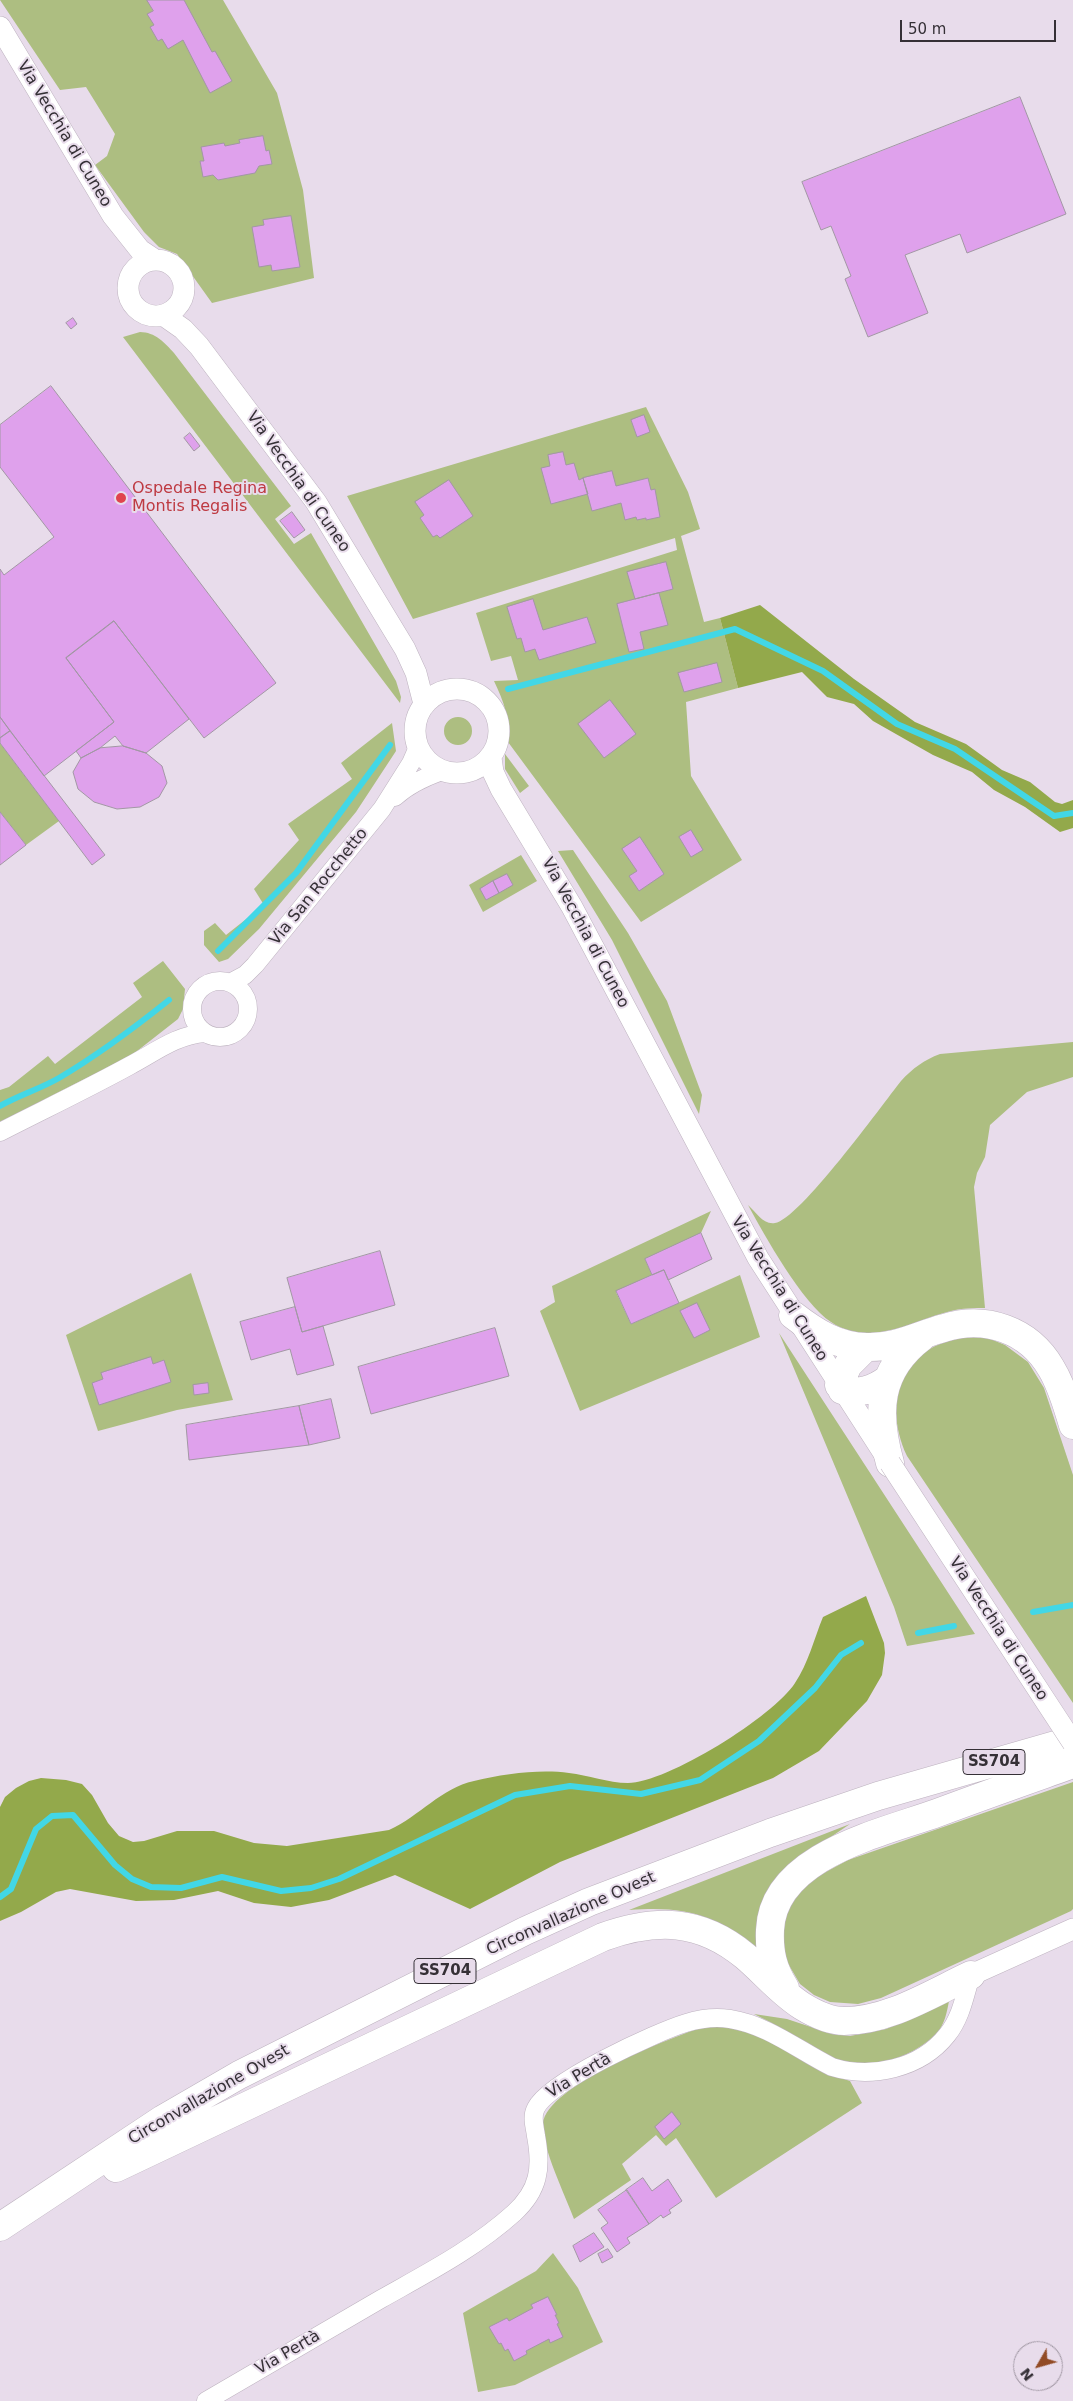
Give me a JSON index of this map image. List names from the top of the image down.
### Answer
{
  "streets": {
    "highway": ["SS704", "Circonvallazione Ovest"],
    "street": ["Via Vecchia di Cuneo", "Via San Rocchetto", "Via Pertà"]
  },
  "crossings": [
    ["Via Vecchia di Cuneo", "Via San Rocchetto"],
    ["Via Vecchia di Cuneo", "Circonvallazione Ovest"]
  ],
  "places": ["Ospedale Regina Montis Regalis"],
  "scale_bar": "50 m",
  "north": "bottom left"
}
